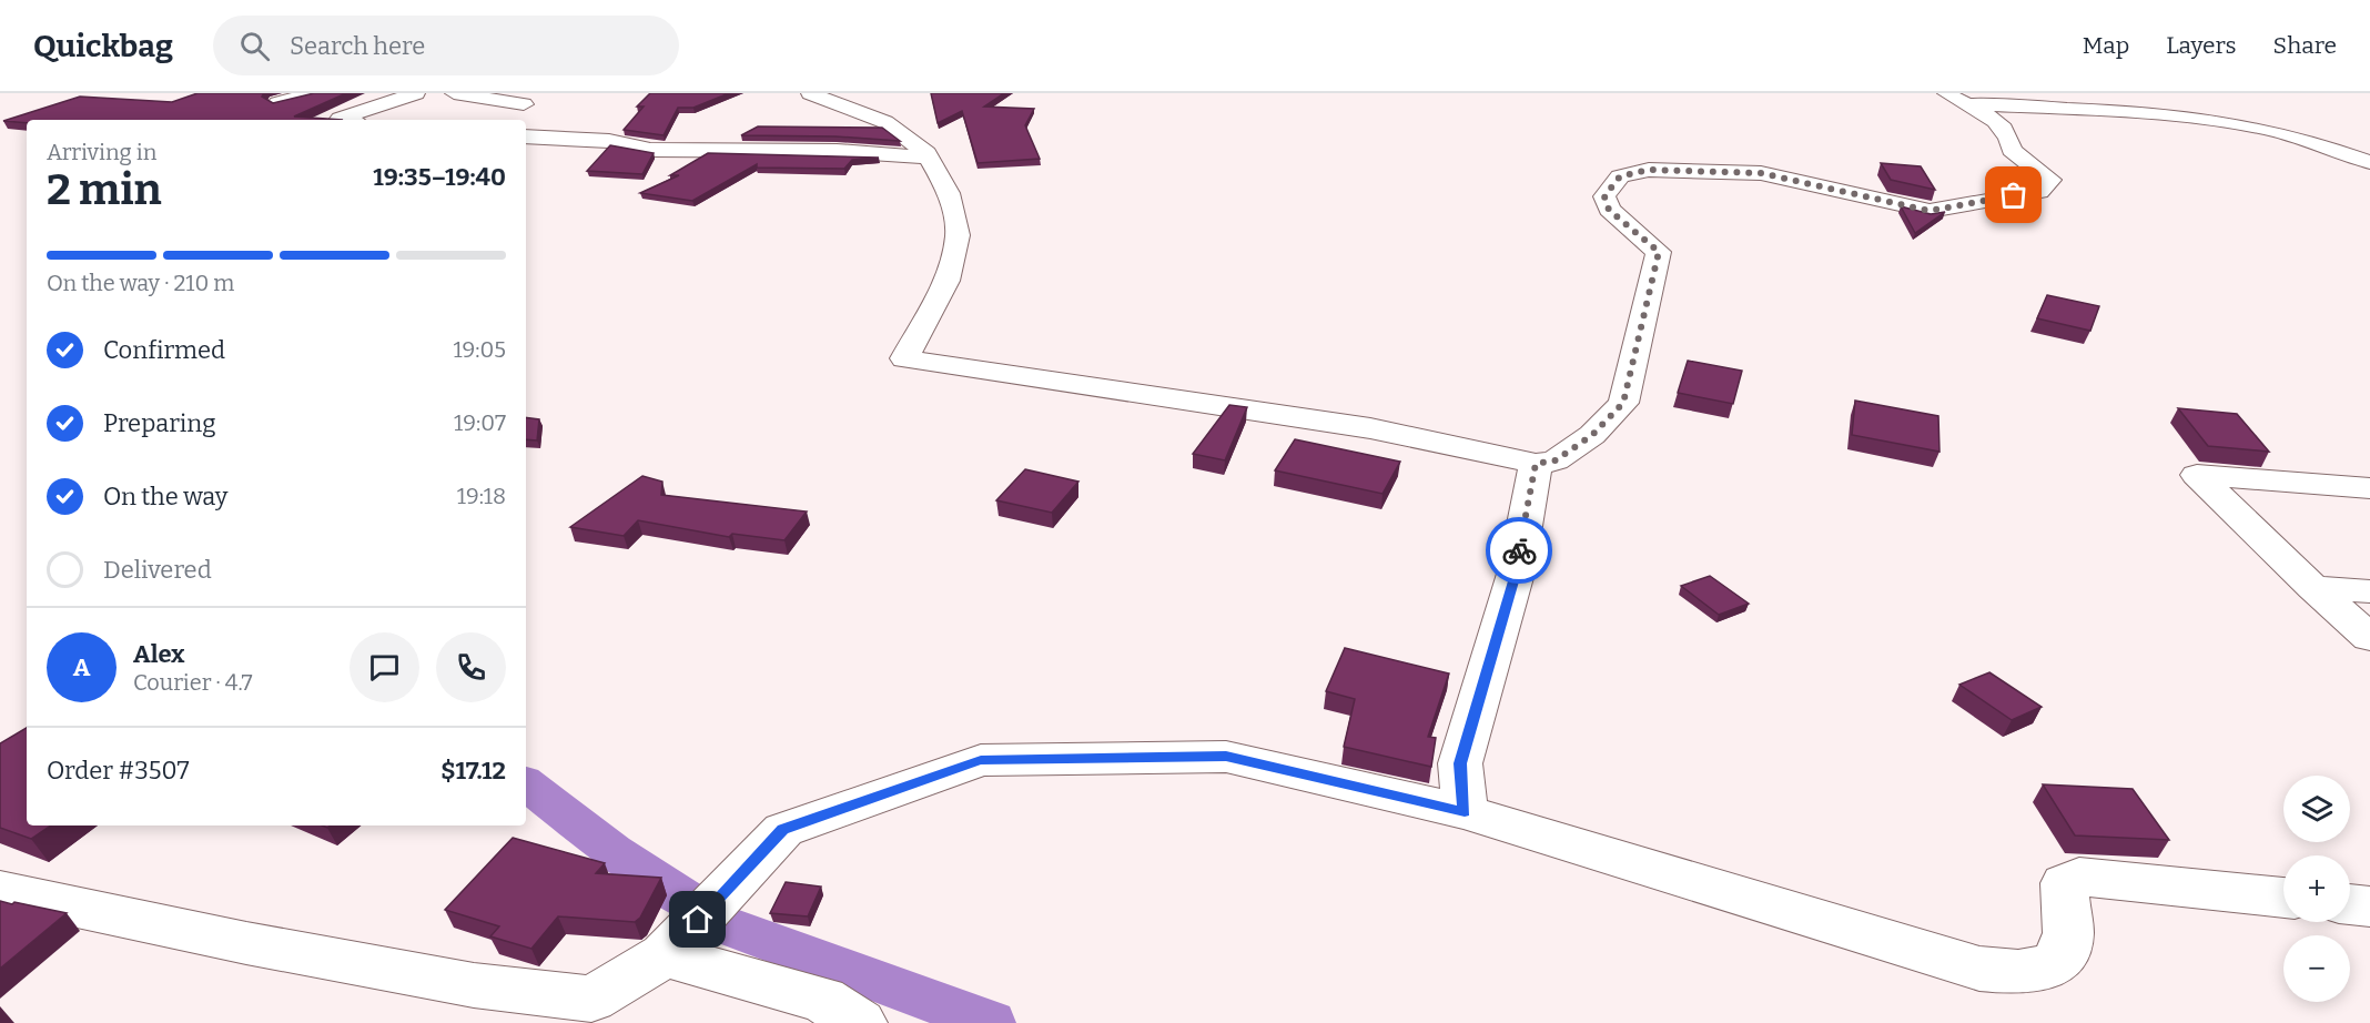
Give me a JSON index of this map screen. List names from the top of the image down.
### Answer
{
  "page": {
    "header": "Quickbag",
    "search": "Search here",
    "nav": ["Map", "Layers", "Share"],
    "heading": ["2 min", "Arriving in", "19:35–19:40"],
    "panel": [
      "Alex",
      "Courier · 4.7",
      "Order #3507",
      "$17.12"
    ],
    "bar": "On the way · 210 m",
    "list": [
      ["Confirmed", "19:05"],
      ["Preparing", "19:07"],
      ["On the way", "19:18"],
      "Delivered"
    ],
    "round": "A",
    "map_buttons": ["+", "−"]
  }
}
